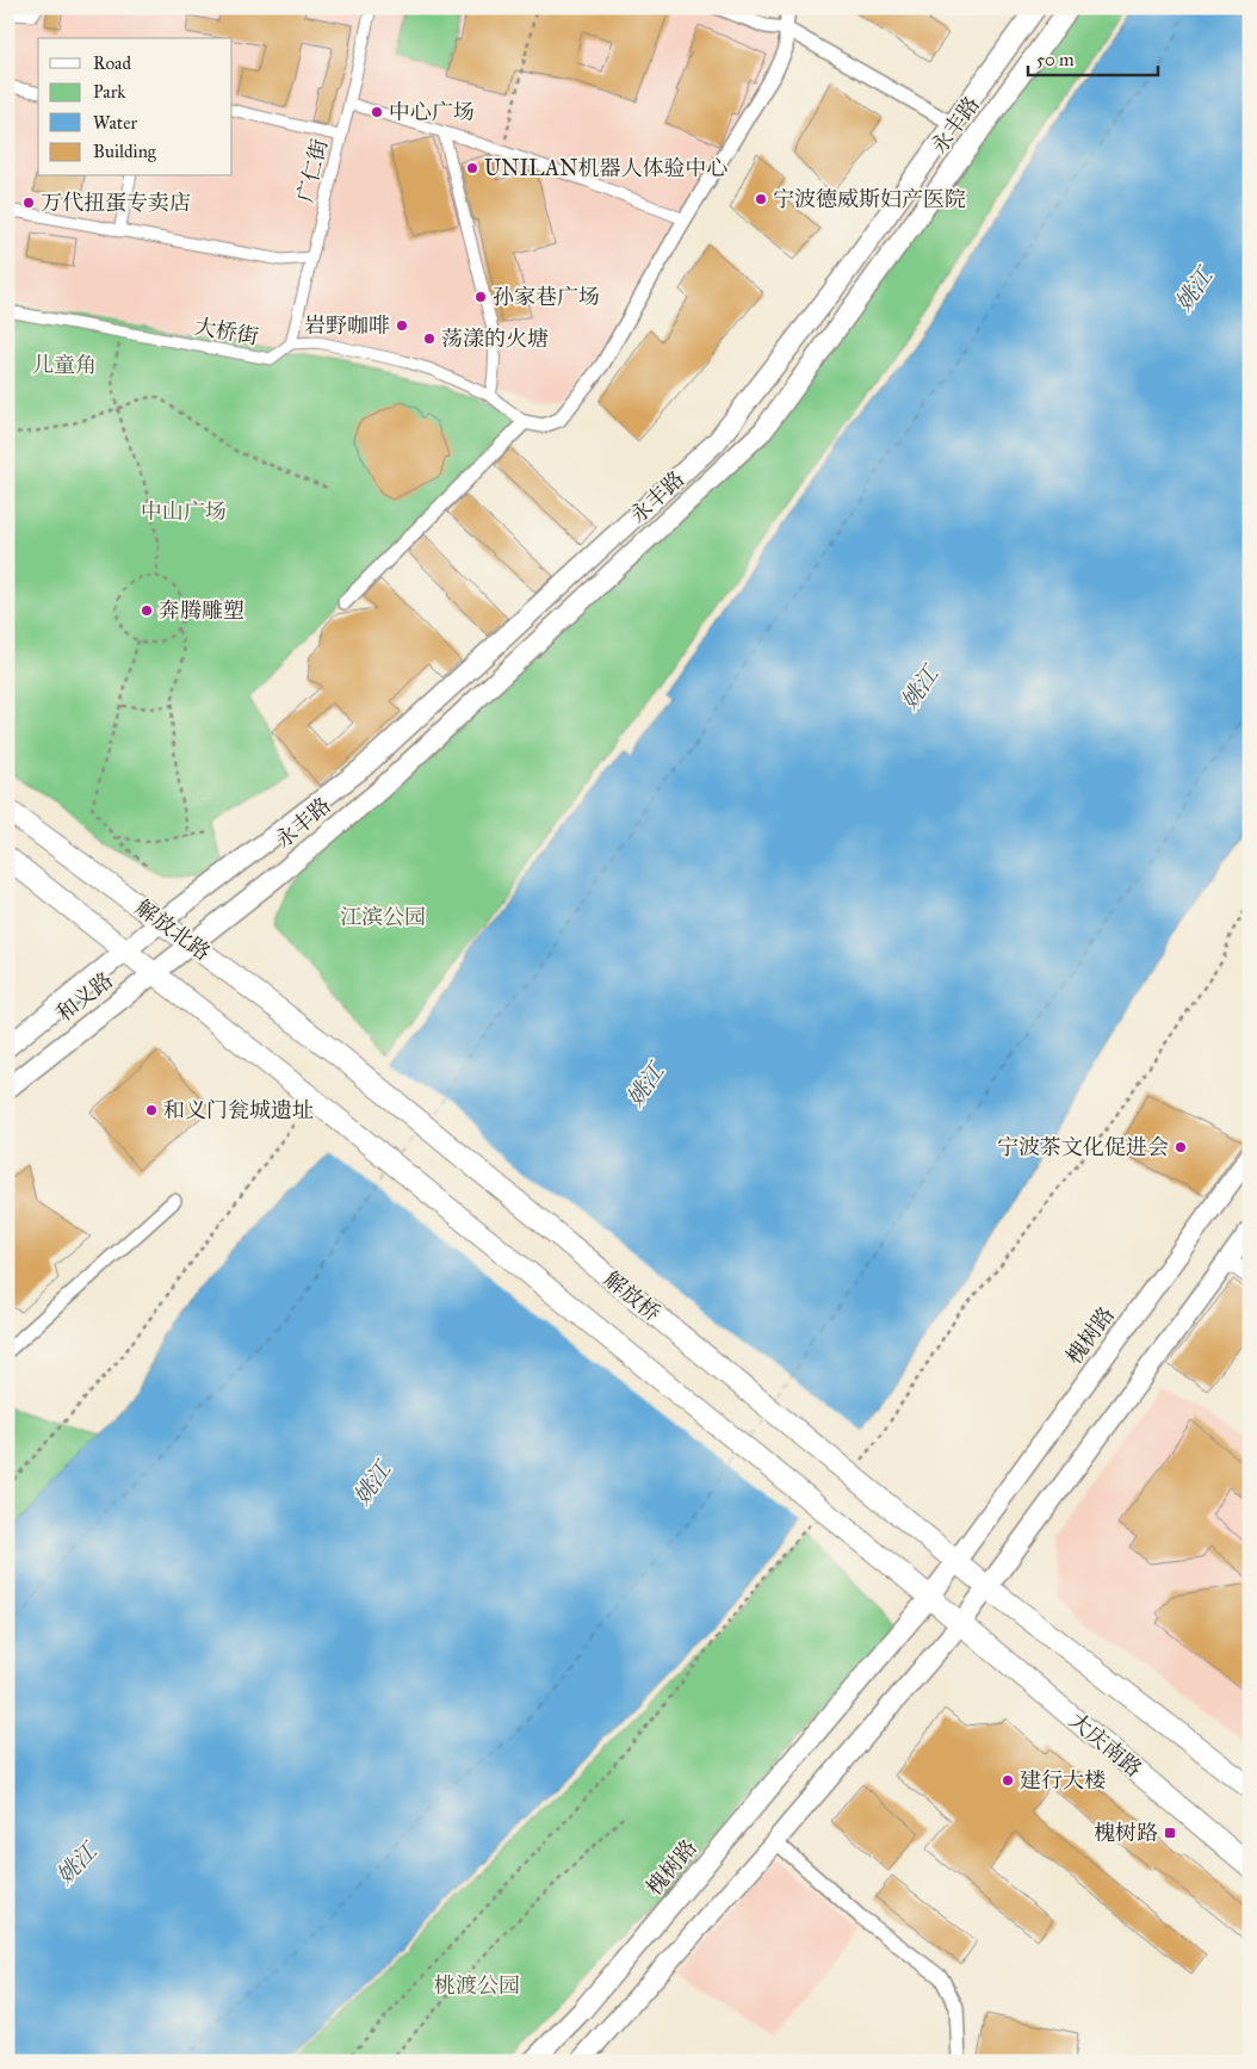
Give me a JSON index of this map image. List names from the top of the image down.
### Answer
{
  "streets": {
    "main road": [
      "永丰路",
      "解放北路",
      "和义路",
      "解放桥",
      "槐树路",
      "大庆南路"
    ],
    "street": ["广仁街", "大桥街"]
  },
  "crossings": [
    ["永丰路", "解放北路"],
    ["永丰路", "和义路"],
    ["广仁街", "大桥街"],
    ["解放北路", "和义路"],
    ["解放北路", "解放桥"],
    ["解放北路", "大庆南路"],
    ["解放桥", "槐树路"],
    ["槐树路", "大庆南路"]
  ],
  "water": ["姚江"],
  "parks": [
    "儿童角",
    "中山广场",
    "江滨公园",
    "桃渡公园"
  ],
  "places": {
    "other": [
      "中心广场",
      "UNILAN机器人体验中心",
      "宁波德威斯妇产医院",
      "万代扭蛋专卖店",
      "孙家巷广场",
      "岩野咖啡",
      "荡漾的火塘",
      "奔腾雕塑",
      "和义门瓮城遗址",
      "宁波茶文化促进会",
      "建行大楼"
    ],
    "transit": ["槐树路"]
  },
  "legend": [
    "Road",
    "Park",
    "Water",
    "Building"
  ],
  "scale_bar": "50 m"
}
